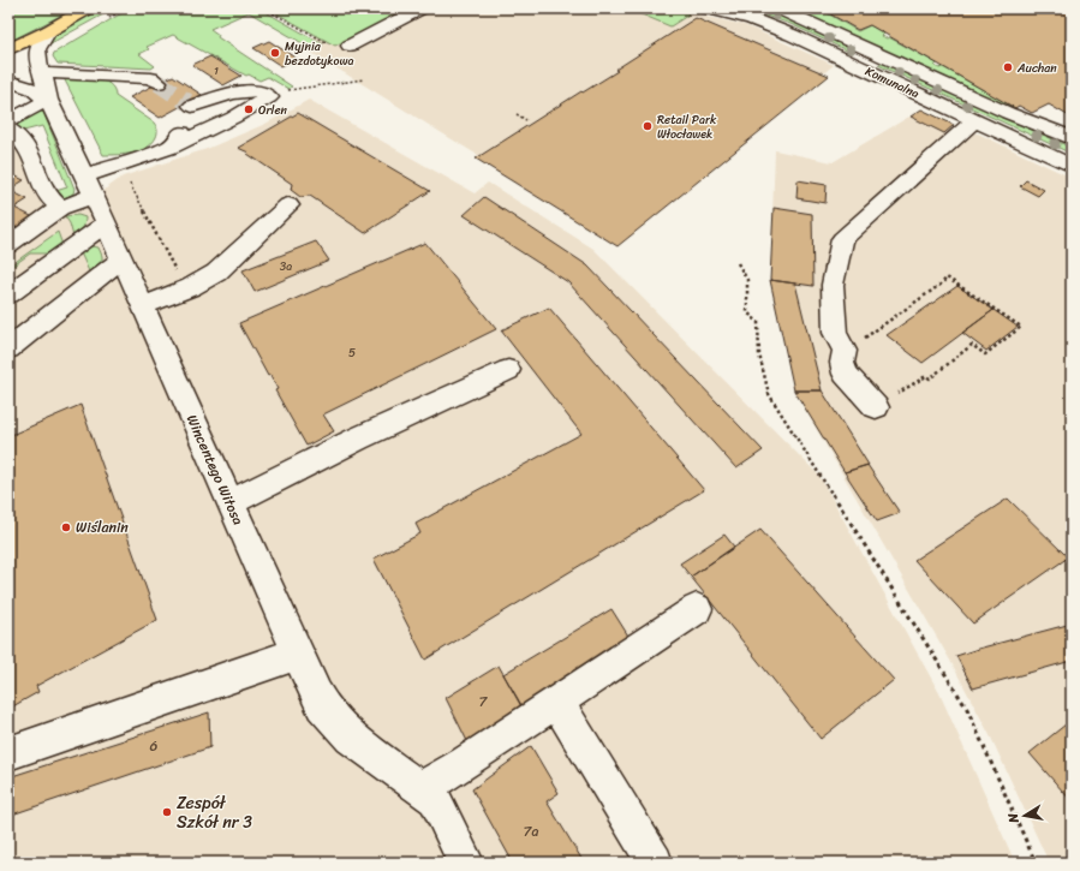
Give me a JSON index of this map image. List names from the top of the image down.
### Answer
{
  "streets": {
    "street": ["Komunalna", "Wincentego Witosa"]
  },
  "places": [
    "Myjnia bezdotykowa",
    "Auchan",
    "Orlen",
    "Retail Park Włocławek",
    "Wiślanin",
    "Zespół Szkół nr 3"
  ],
  "house_numbers": [
    "1",
    "3a",
    "5",
    "7",
    "6",
    "7a"
  ],
  "north": "left"
}
